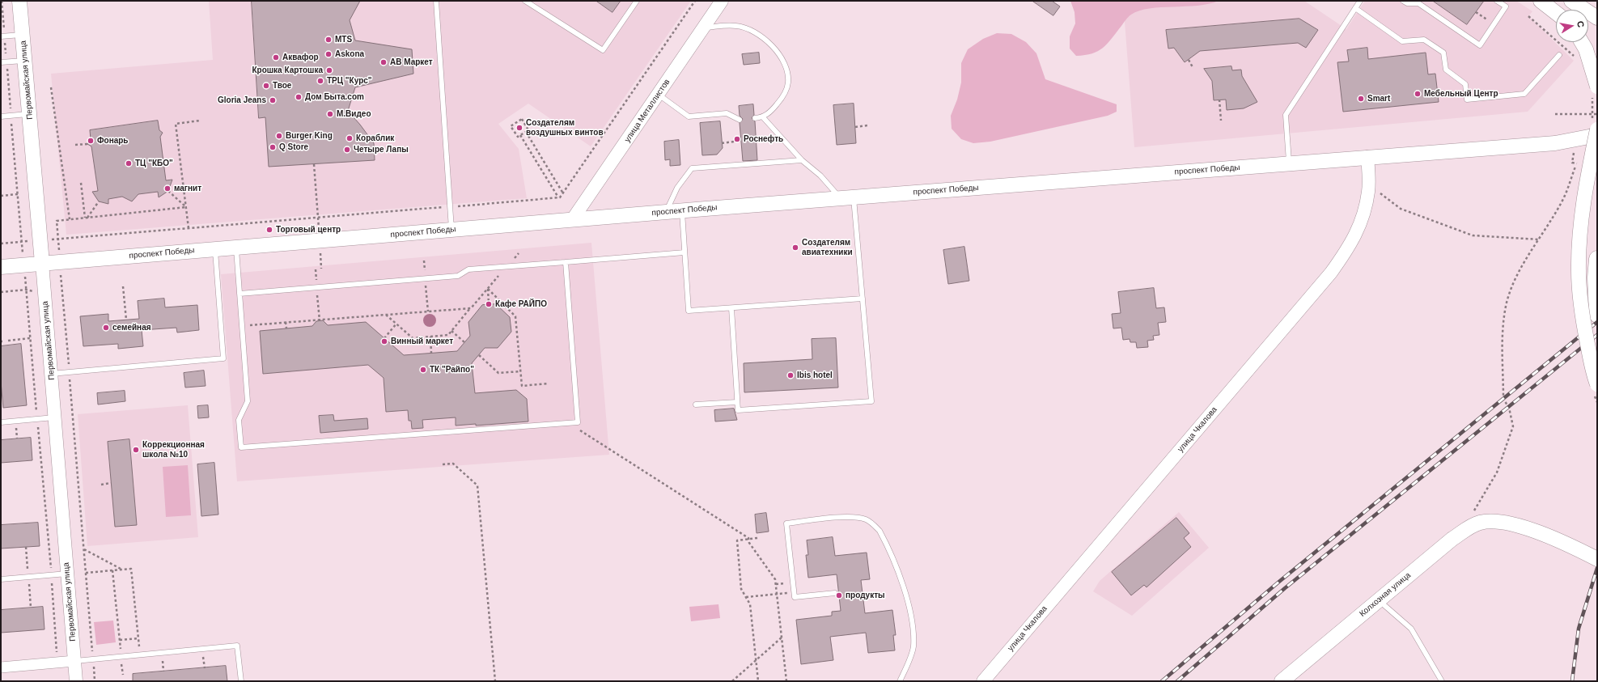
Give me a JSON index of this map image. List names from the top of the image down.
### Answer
{
  "streets": {
    "main road": ["Первомайская улица", "проспект Победы", "Колхозная улица"],
    "street": ["улица Металлистов", "улица Чкалова"]
  },
  "crossings": [
    ["Первомайская улица", "проспект Победы"],
    ["улица Металлистов", "проспект Победы"],
    ["проспект Победы", "улица Чкалова"]
  ],
  "places": [
    "MTS",
    "Askona",
    "Аквафор",
    "АВ Маркет",
    "Крошка Картошка",
    "ТРЦ \"Курс\"",
    "Твое",
    "Мебельный Центр",
    "Дом Быта.com",
    "Smart",
    "Gloria Jeans",
    "М.Видео",
    "Создателям воздушных винтов",
    "Burger King",
    "Кораблик",
    "Роснефть",
    "Фонарь",
    "Q Store",
    "Четыре Лапы",
    "ТЦ \"КБО\"",
    "магнит",
    "Торговый центр",
    "Создателям авиатехники",
    "Кафе РАЙПО",
    "семейная",
    "Винный маркет",
    "ТК \"Райпо\"",
    "Ibis hotel",
    "Коррекционная школа №10",
    "продукты"
  ],
  "north": "right"
}
